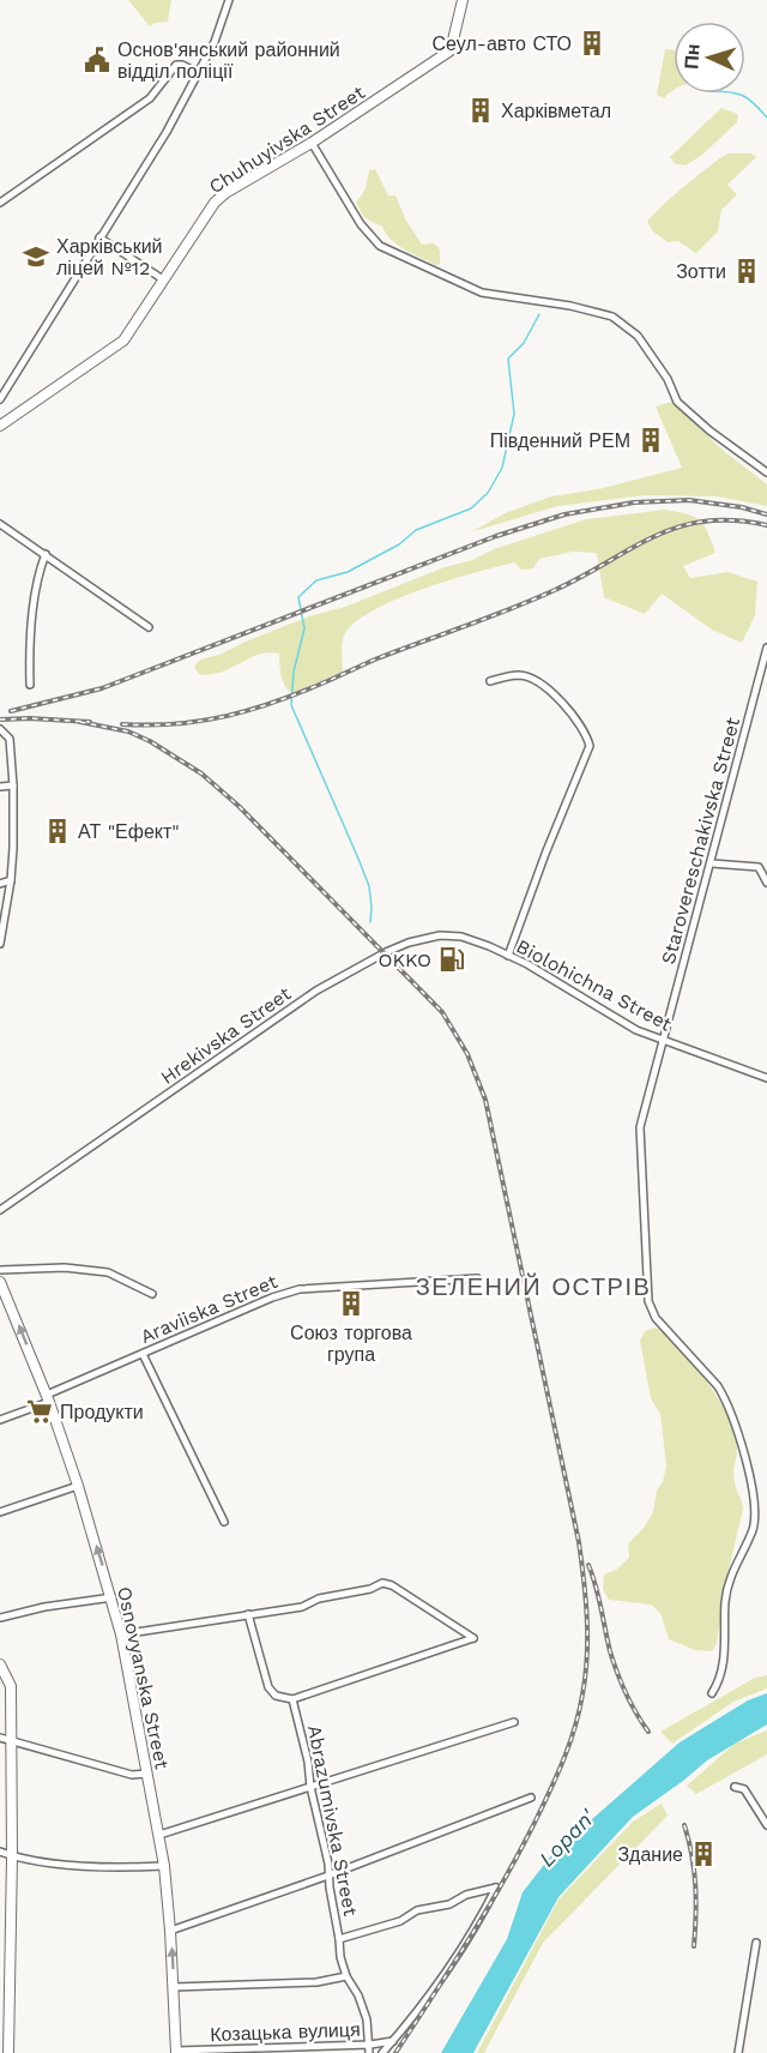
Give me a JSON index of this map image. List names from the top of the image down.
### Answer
{
  "streets": {
    "street": [
      "Chuhuyivska Street",
      "Starovereschakivska Street",
      "Biolohichna Street",
      "Hrekivska Street",
      "Araviiska Street",
      "Osnovyanska Street",
      "Abrazumivska Street",
      "Козацька вулиця"
    ]
  },
  "crossings": [
    ["Starovereschakivska Street", "Biolohichna Street"],
    ["Biolohichna Street", "Hrekivska Street"],
    ["Araviiska Street", "Osnovyanska Street"],
    ["Osnovyanska Street", "Козацька вулиця"],
    ["Abrazumivska Street", "Козацька вулиця"]
  ],
  "one_way": ["Osnovyanska Street"],
  "districts": ["ЗЕЛЕНИЙ ОСТРІВ"],
  "water": ["Lopan'"],
  "places": {
    "building": [
      "Сеул-авто СТО",
      "Харківметал",
      "Зотти",
      "Південний РЕМ",
      "АТ \"Ефект\"",
      "Союз торгова група",
      "Здание"
    ],
    "public building": ["Основ'янський районний відділ поліції"],
    "school or university": ["Харківський ліцей №12"],
    "fuel station": ["OKKO"],
    "supermarket": ["Продукти"]
  },
  "north": "left"
}
